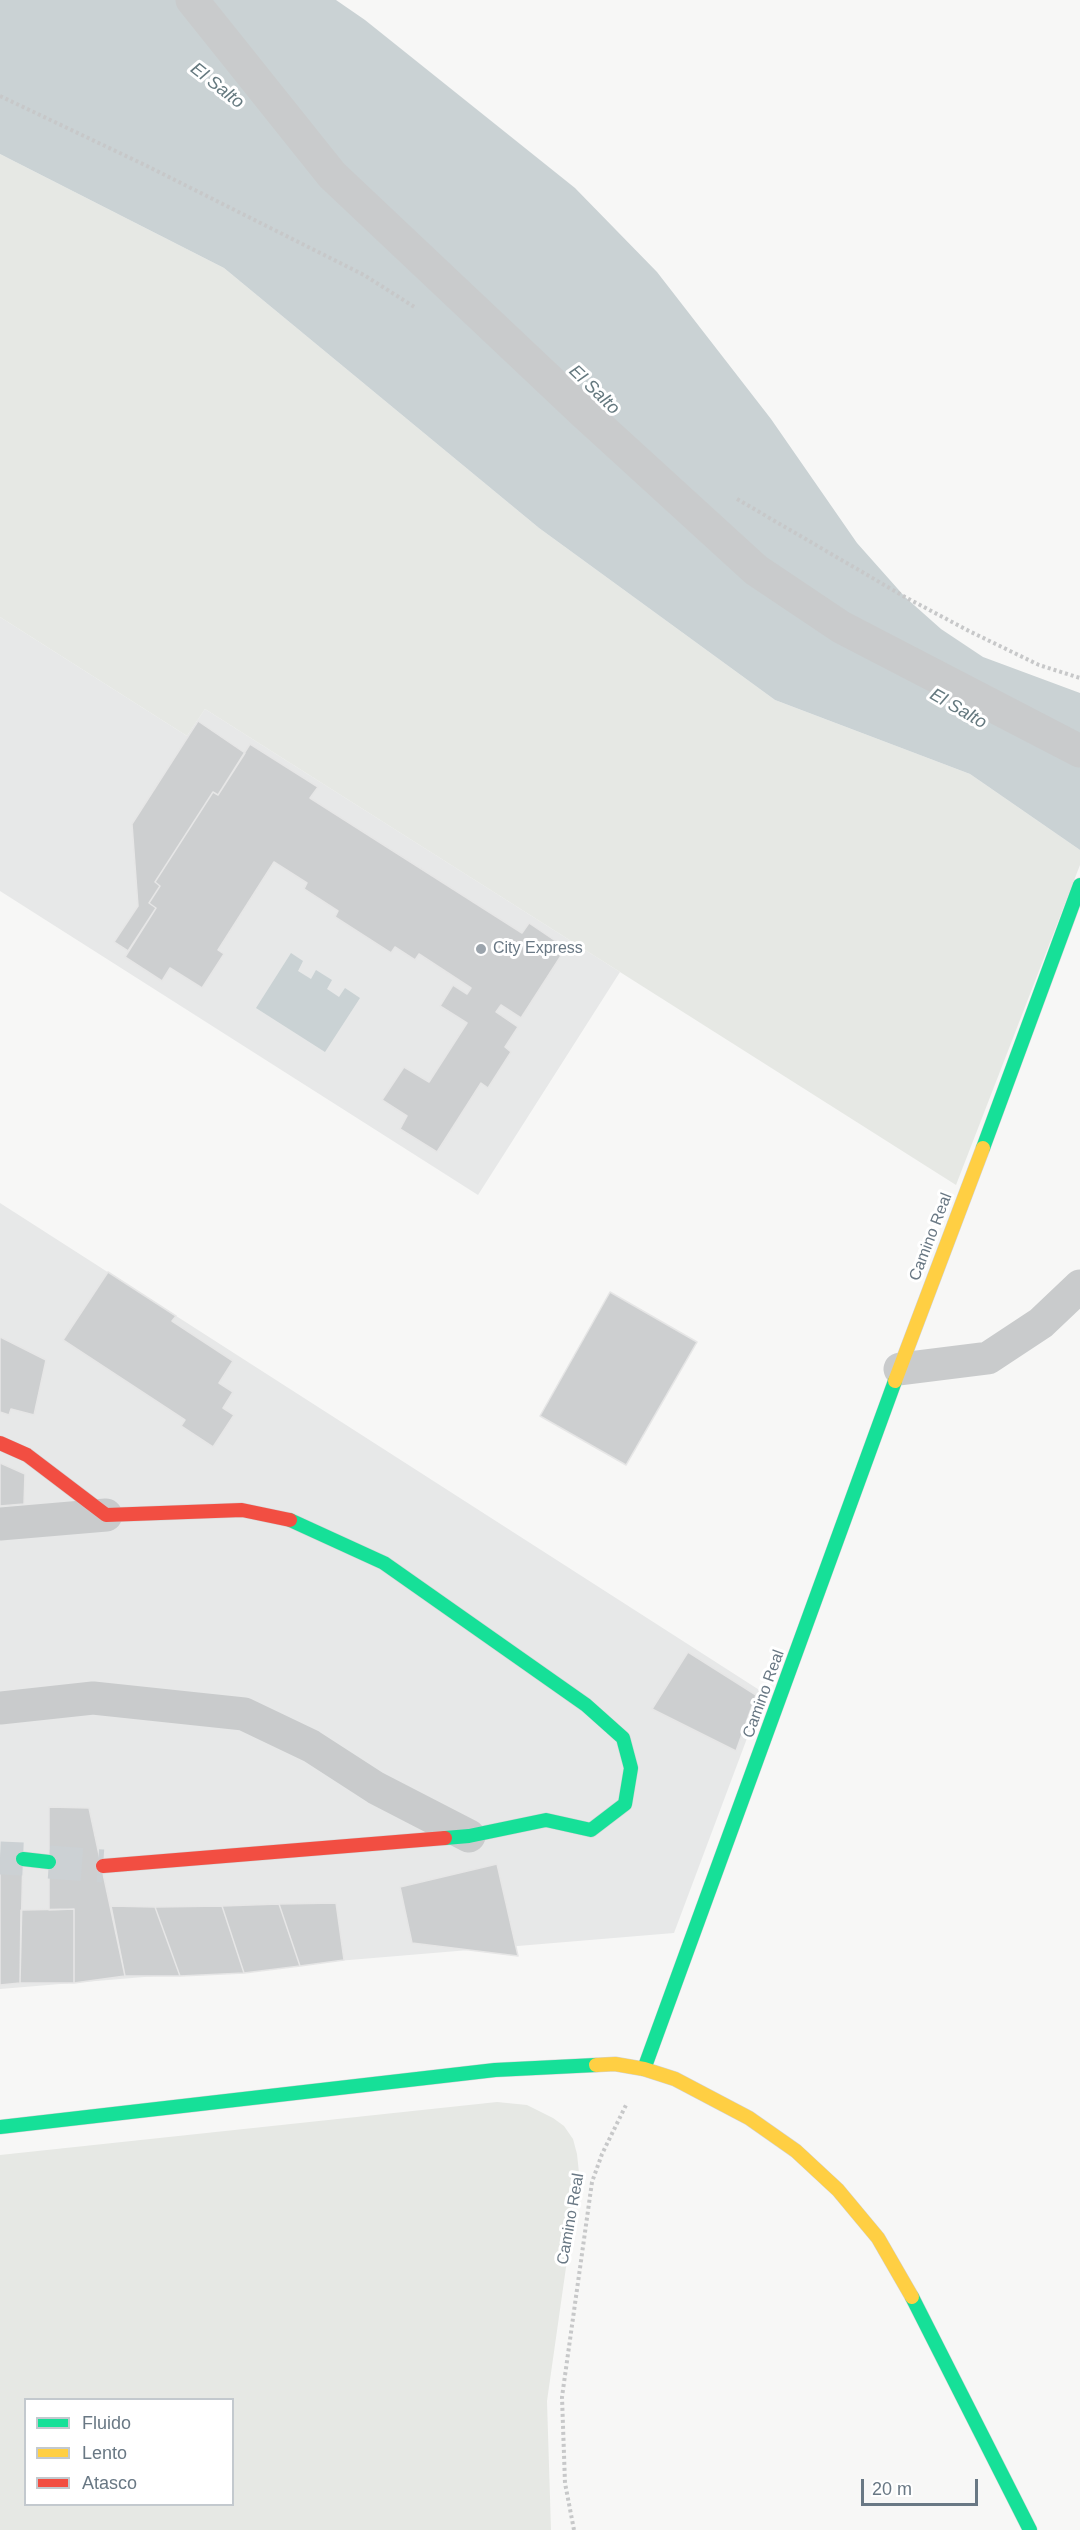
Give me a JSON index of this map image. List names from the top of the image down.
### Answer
{
  "streets": {
    "street": ["Camino Real"]
  },
  "water": ["El Salto"],
  "places": ["City Express"],
  "legend": ["Fluido", "Lento", "Atasco"],
  "scale_bar": "20 m"
}
